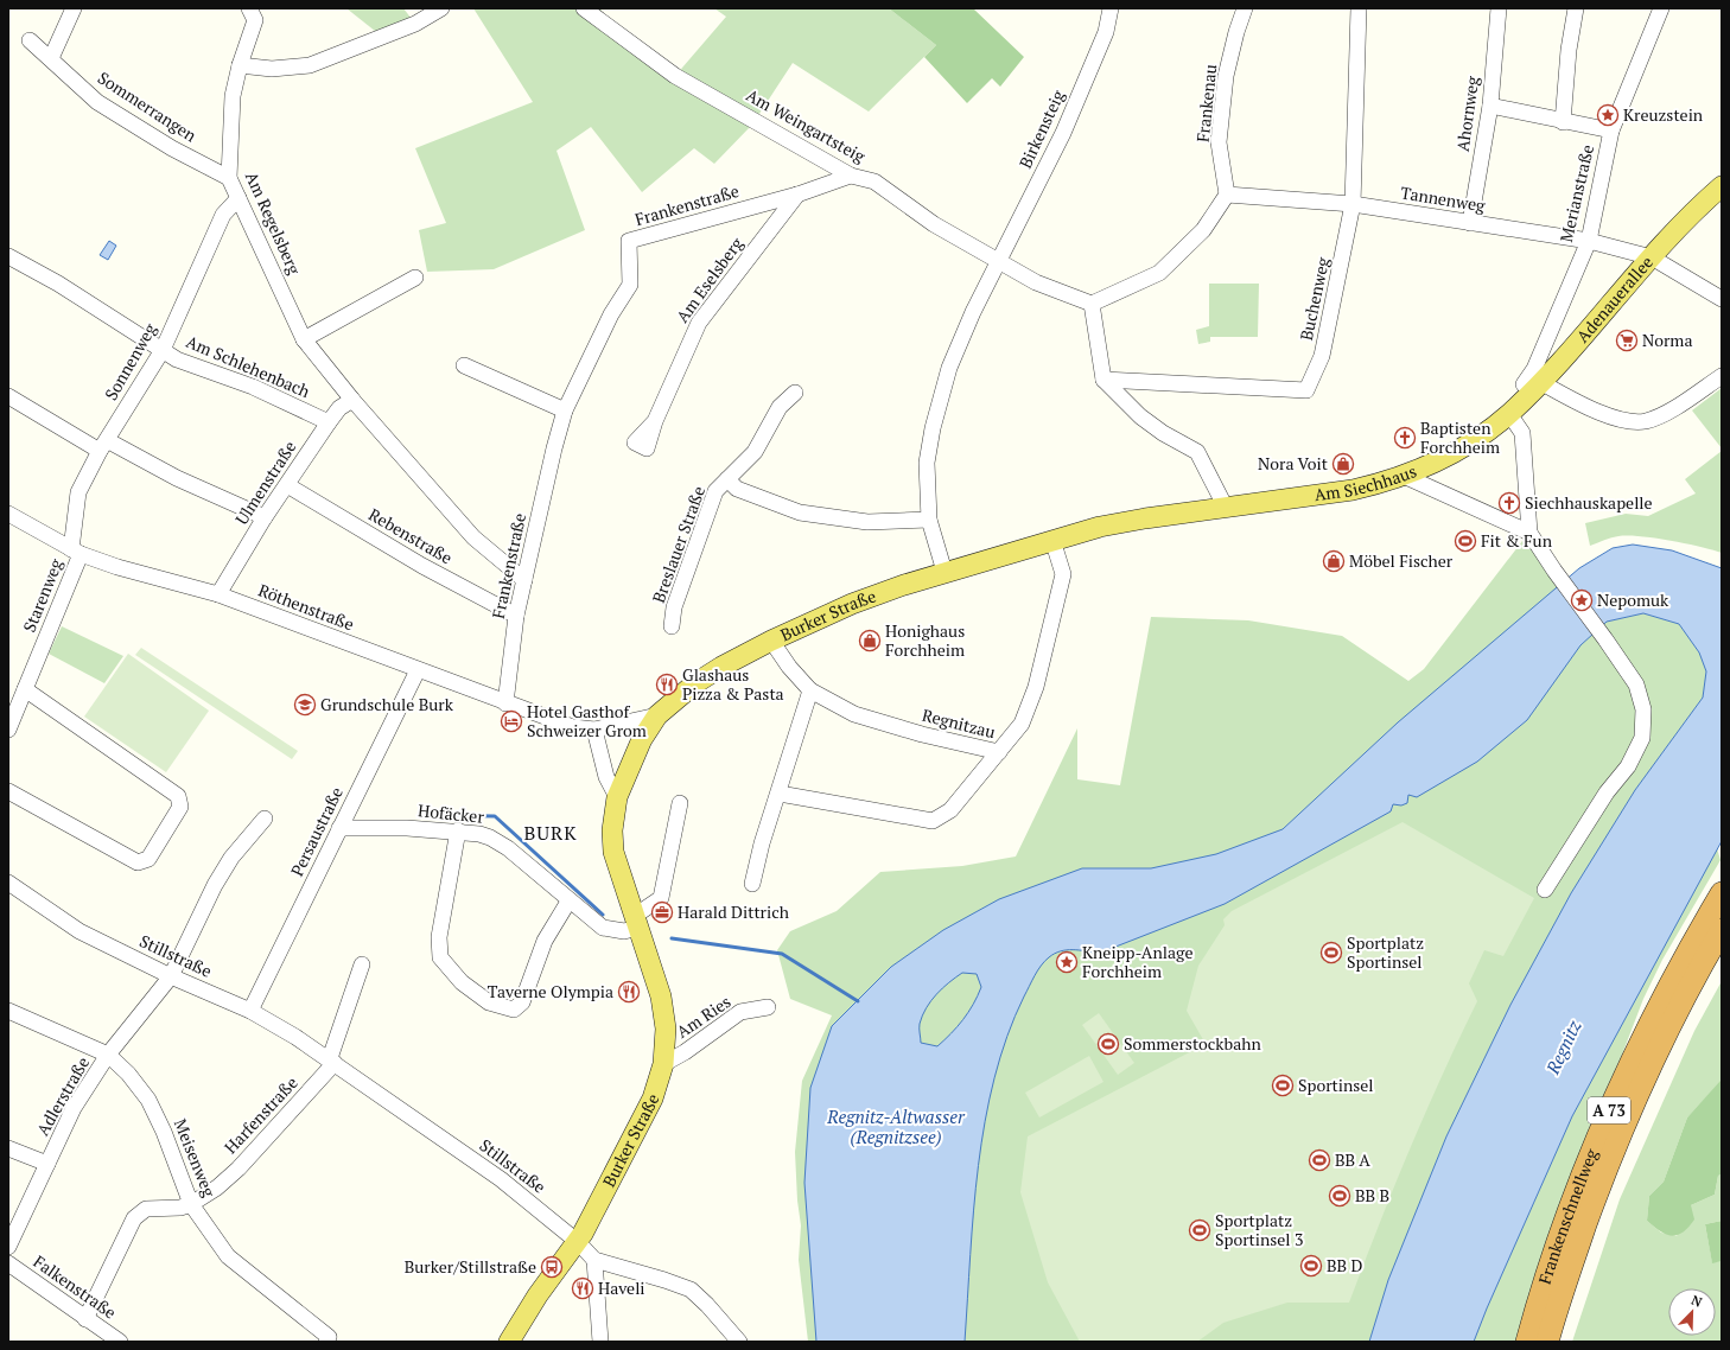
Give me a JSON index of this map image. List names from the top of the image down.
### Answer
{
  "streets": {
    "highway": ["A 73", "Frankenschnellweg"],
    "main road": ["Adenauerallee", "Am Siechhaus", "Burker Straße"],
    "street": [
      "Frankenau",
      "Sommerrangen",
      "Ahornweg",
      "Am Weingartsteig",
      "Birkensteig",
      "Merianstraße",
      "Tannenweg",
      "Frankenstraße",
      "Am Regelsberg",
      "Am Eselsberg",
      "Buchenweg",
      "Sonnenweg",
      "Am Schlehenbach",
      "Ulmenstraße",
      "Rebenstraße",
      "Breslauer Straße",
      "Starenweg",
      "Röthenstraße",
      "Regnitzau",
      "Hofäcker",
      "Persaustraße",
      "Stillstraße",
      "Am Ries",
      "Adlerstraße",
      "Harfenstraße",
      "Meisenweg",
      "Falkenstraße"
    ]
  },
  "crossings": [
    ["Frankenau", "Tannenweg"],
    ["Sommerrangen", "Am Regelsberg"],
    ["Ahornweg", "Tannenweg"],
    ["Am Weingartsteig", "Birkensteig"],
    ["Am Weingartsteig", "Frankenstraße"],
    ["Birkensteig", "Breslauer Straße"],
    ["Birkensteig", "Burker Straße"],
    ["Merianstraße", "Tannenweg"],
    ["Merianstraße", "Adenauerallee"],
    ["Tannenweg", "Buchenweg"],
    ["Tannenweg", "Adenauerallee"],
    ["Frankenstraße", "Am Regelsberg"],
    ["Frankenstraße", "Am Eselsberg"],
    ["Frankenstraße", "Rebenstraße"],
    ["Frankenstraße", "Röthenstraße"],
    ["Am Regelsberg", "Sonnenweg"],
    ["Am Regelsberg", "Ulmenstraße"],
    ["Adenauerallee", "Am Siechhaus"],
    ["Sonnenweg", "Am Schlehenbach"],
    ["Sonnenweg", "Starenweg"],
    ["Sonnenweg", "Röthenstraße"],
    ["Am Schlehenbach", "Ulmenstraße"],
    ["Ulmenstraße", "Rebenstraße"],
    ["Ulmenstraße", "Röthenstraße"],
    ["Am Siechhaus", "Burker Straße"],
    ["Starenweg", "Röthenstraße"],
    ["Röthenstraße", "Burker Straße"],
    ["Röthenstraße", "Persaustraße"],
    ["Burker Straße", "Regnitzau"],
    ["Burker Straße", "Hofäcker"],
    ["Burker Straße", "Stillstraße"],
    ["Burker Straße", "Am Ries"],
    ["Hofäcker", "Persaustraße"],
    ["Persaustraße", "Stillstraße"],
    ["Stillstraße", "Adlerstraße"],
    ["Stillstraße", "Harfenstraße"],
    ["Adlerstraße", "Meisenweg"],
    ["Harfenstraße", "Meisenweg"],
    ["Harfenstraße", "Falkenstraße"]
  ],
  "districts": ["BURK"],
  "water": ["Regnitz", "Regnitz-Altwasser (Regnitzsee)"],
  "places": {
    "place": ["Kreuzstein", "Nepomuk", "Kneipp-Anlage Forchheim"],
    "supermarket": ["Norma"],
    "church": ["Baptisten Forchheim", "Siechhauskapelle"],
    "shop": ["Nora Voit", "Möbel Fischer", "Honighaus Forchheim"],
    "sports": [
      "Fit & Fun",
      "Sportplatz Sportinsel",
      "Sommerstockbahn",
      "Sportinsel",
      "BB A",
      "BB B",
      "Sportplatz Sportinsel 3",
      "BB D"
    ],
    "restaurant": ["Glashaus Pizza & Pasta", "Taverne Olympia", "Haveli"],
    "school or university": ["Grundschule Burk"],
    "hotel": ["Hotel Gasthof Schweizer Grom"],
    "office": ["Harald Dittrich"],
    "bus stop": ["Burker/Stillstraße"]
  },
  "north": "top right"
}
